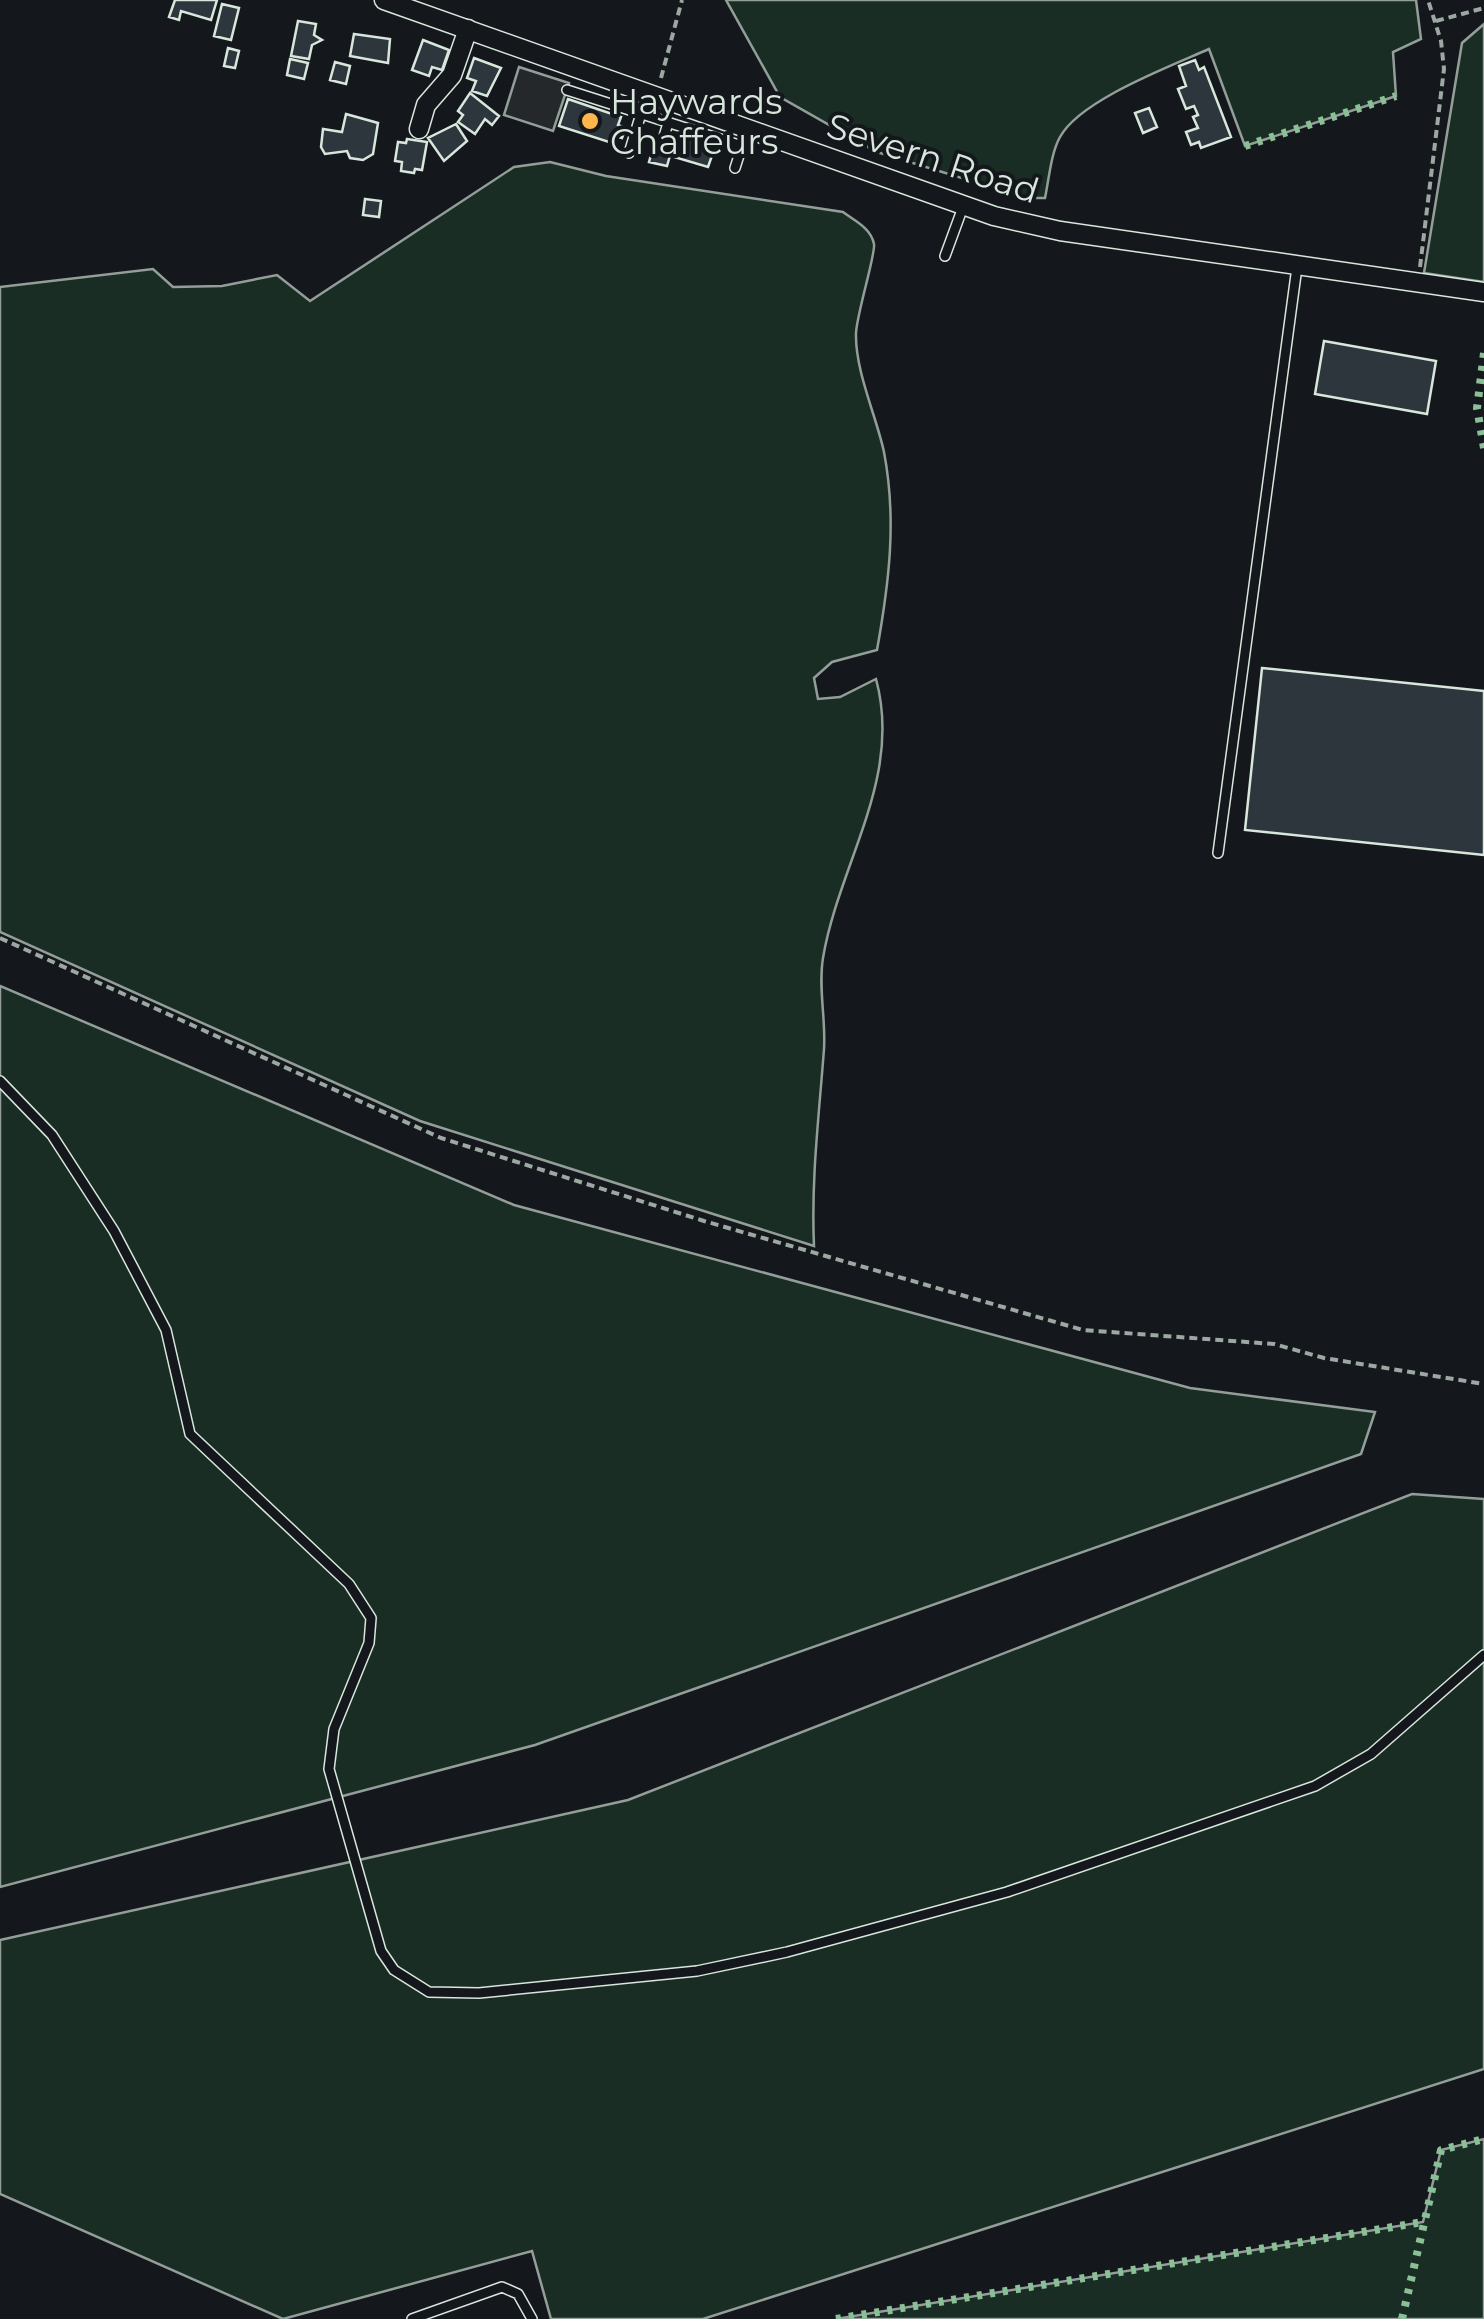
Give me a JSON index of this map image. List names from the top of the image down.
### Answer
{
  "streets": {
    "street": ["Severn Road"]
  },
  "places": ["Haywards Chaffeurs"]
}
